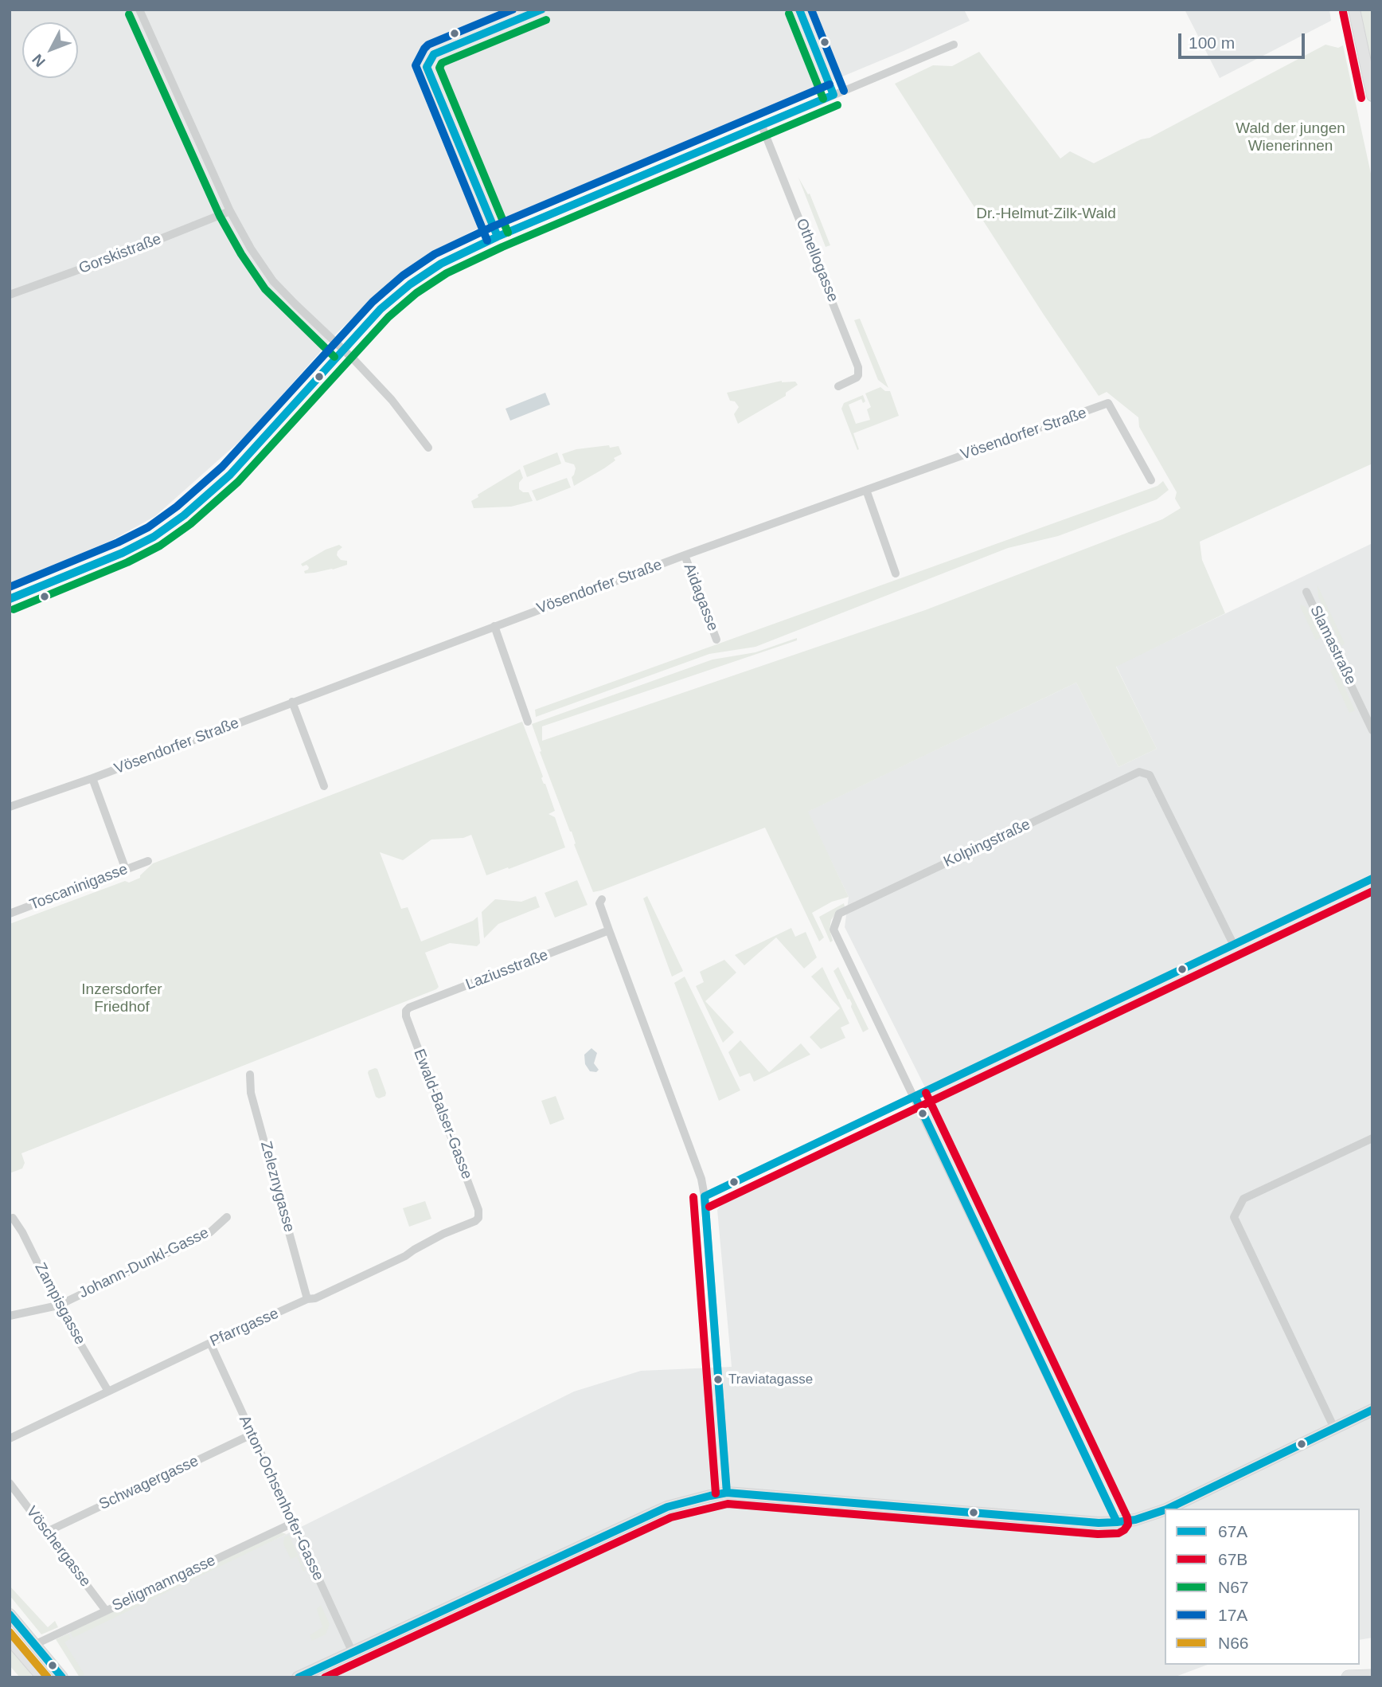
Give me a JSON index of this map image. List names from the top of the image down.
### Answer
{
  "streets": {
    "street": [
      "Gorskistraße",
      "Othellogasse",
      "Vösendorfer Straße",
      "Aidagasse",
      "Slamastraße",
      "Kolpingstraße",
      "Toscaninigasse",
      "Laziusstraße",
      "Ewald-Balser-Gasse",
      "Zeleznygasse",
      "Johann-Dunkl-Gasse",
      "Zampisgasse",
      "Pfarrgasse",
      "Schwagergasse",
      "Anton-Ochsenhofer-Gasse",
      "Vöschergasse",
      "Seligmanngasse"
    ]
  },
  "crossings": [
    ["Vösendorfer Straße", "Aidagasse"],
    ["Laziusstraße", "Ewald-Balser-Gasse"],
    ["Ewald-Balser-Gasse", "Pfarrgasse"],
    ["Zeleznygasse", "Pfarrgasse"],
    ["Johann-Dunkl-Gasse", "Zampisgasse"],
    ["Zampisgasse", "Pfarrgasse"],
    ["Pfarrgasse", "Anton-Ochsenhofer-Gasse"],
    ["Schwagergasse", "Anton-Ochsenhofer-Gasse"],
    ["Schwagergasse", "Vöschergasse"],
    ["Anton-Ochsenhofer-Gasse", "Seligmanngasse"],
    ["Vöschergasse", "Seligmanngasse"]
  ],
  "parks": ["Wald der jungen Wienerinnen", "Dr.-Helmut-Zilk-Wald", "Inzersdorfer Friedhof"],
  "places": ["Traviatagasse"],
  "lines": [
    "transit line 67A",
    "transit line 17A",
    "transit line 67B",
    "transit line N67",
    "transit line N66"
  ],
  "legend": [
    "67A",
    "67B",
    "N67",
    "17A",
    "N66"
  ],
  "scale_bar": "100 m",
  "north": "bottom left"
}
